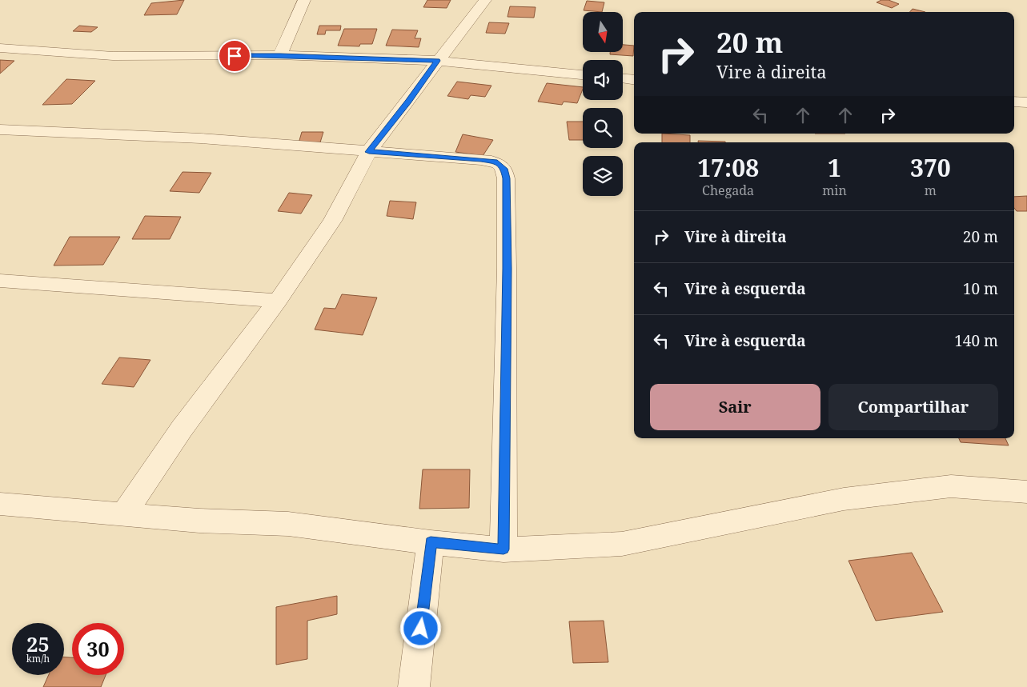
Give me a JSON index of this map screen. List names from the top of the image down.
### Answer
{
  "north": "bottom",
  "page": {
    "turn": ["20 m", "Vire à direita"],
    "eta": [
      "17:08",
      "Chegada",
      "1",
      "min",
      "370",
      "m"
    ],
    "list": [
      {
        "name": "Vire à direita",
        "value": "20 m"
      },
      {
        "name": "Vire à esquerda",
        "value": "10 m"
      },
      {
        "name": "Vire à esquerda",
        "value": "140 m"
      }
    ],
    "buttons": ["Sair", "Compartilhar"],
    "speed": "25 km/h",
    "limit": "30"
  }
}
